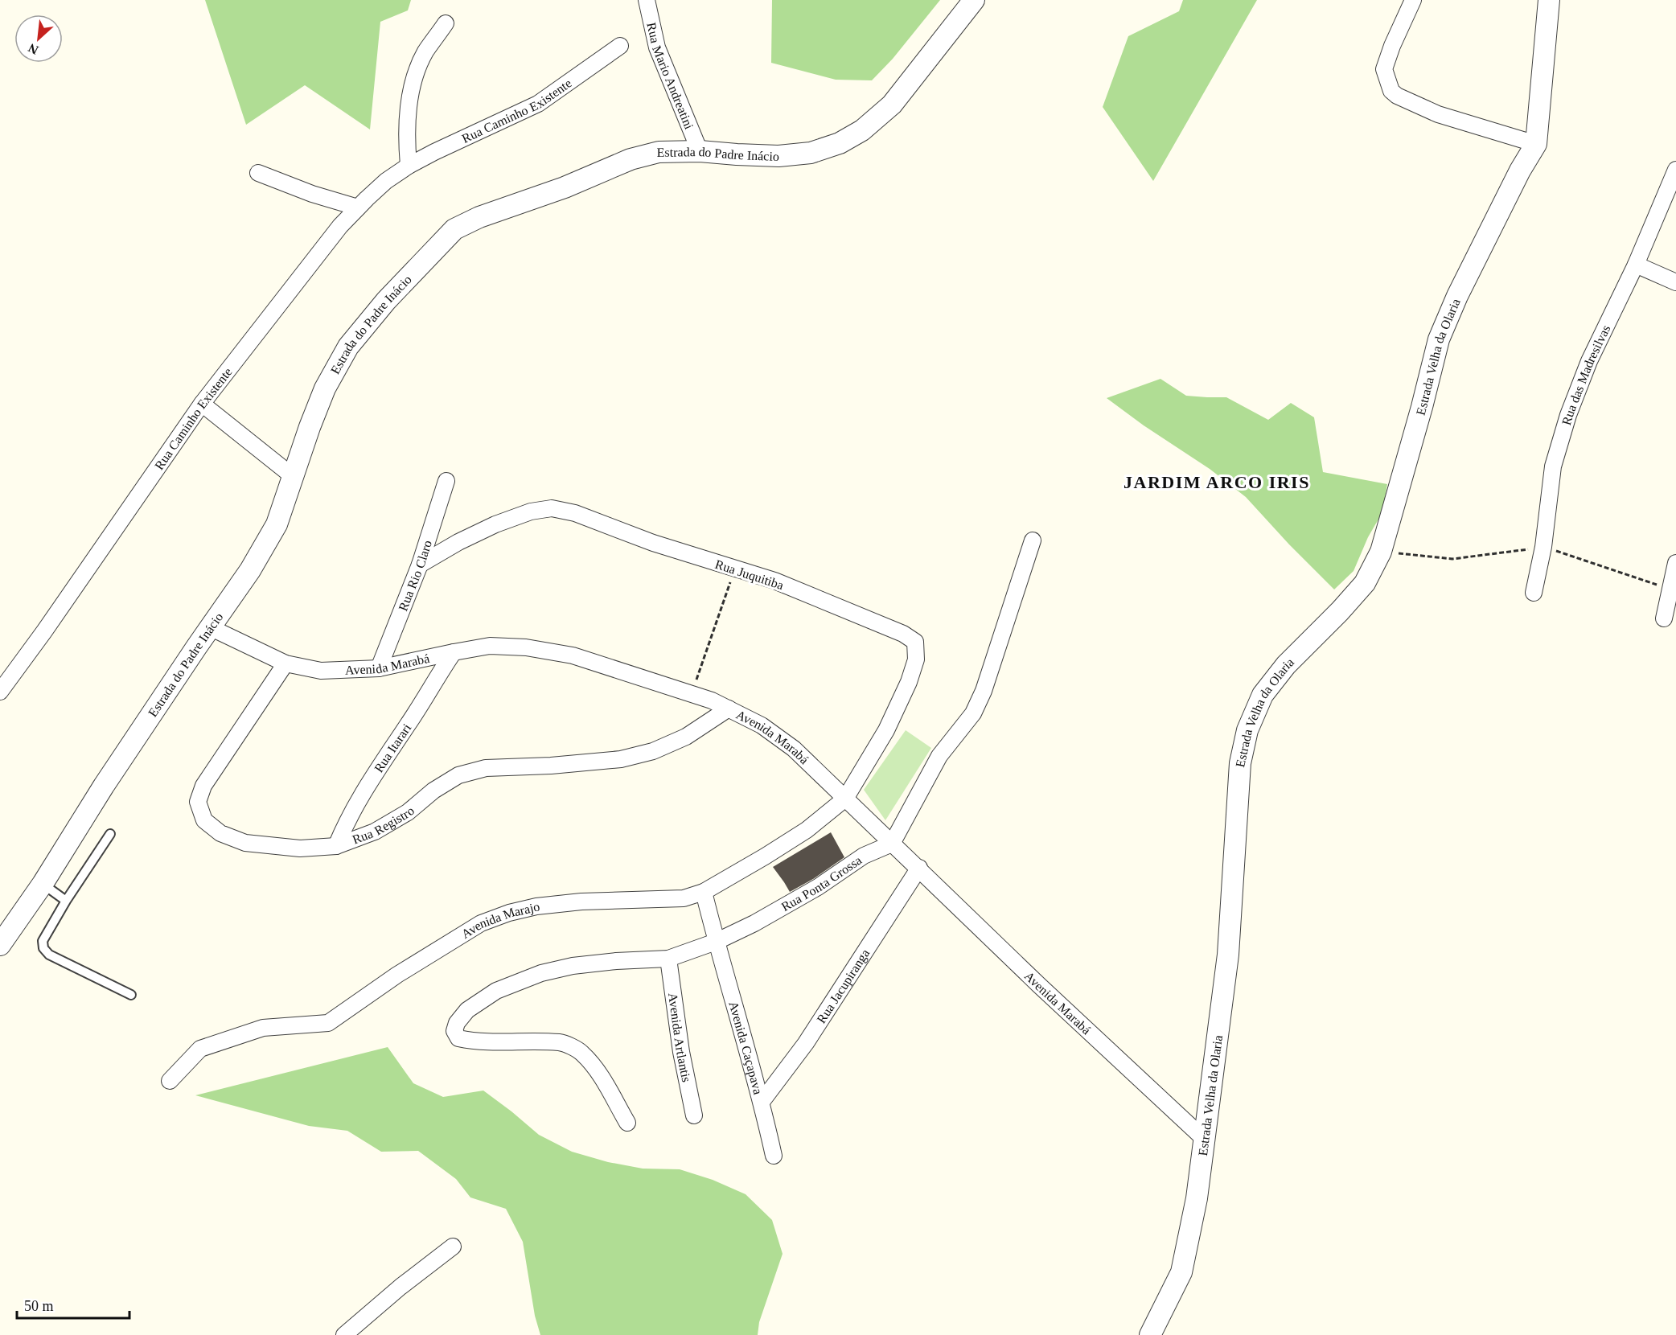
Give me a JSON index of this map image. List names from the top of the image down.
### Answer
{
  "streets": {
    "street": [
      "Rua Mario Andreatini",
      "Rua Caminho Existente",
      "Estrada do Padre Inácio",
      "Estrada Velha da Olaria",
      "Rua das Madresilvas",
      "Rua Juquitiba",
      "Rua Rio Claro",
      "Avenida Marabá",
      "Rua Itarari",
      "Rua Registro",
      "Rua Ponta Grossa",
      "Avenida Marajo",
      "Rua Jacupiranga",
      "Avenida Artlantis",
      "Avenida Caçapava"
    ]
  },
  "crossings": [
    ["Rua Mario Andreatini", "Estrada do Padre Inácio"],
    ["Estrada do Padre Inácio", "Avenida Marabá"],
    ["Estrada Velha da Olaria", "Avenida Marabá"],
    ["Rua Juquitiba", "Rua Rio Claro"],
    ["Rua Juquitiba", "Avenida Marabá"],
    ["Rua Juquitiba", "Avenida Marajo"],
    ["Rua Rio Claro", "Avenida Marabá"],
    ["Avenida Marabá", "Rua Itarari"],
    ["Avenida Marabá", "Rua Registro"],
    ["Avenida Marabá", "Rua Ponta Grossa"],
    ["Avenida Marabá", "Avenida Marajo"],
    ["Avenida Marabá", "Rua Jacupiranga"],
    ["Rua Itarari", "Rua Registro"],
    ["Rua Ponta Grossa", "Avenida Artlantis"],
    ["Rua Ponta Grossa", "Avenida Caçapava"],
    ["Avenida Marajo", "Avenida Caçapava"],
    ["Rua Jacupiranga", "Avenida Caçapava"]
  ],
  "districts": ["JARDIM ARCO IRIS"],
  "scale_bar": "50 m",
  "north": "bottom left"
}
